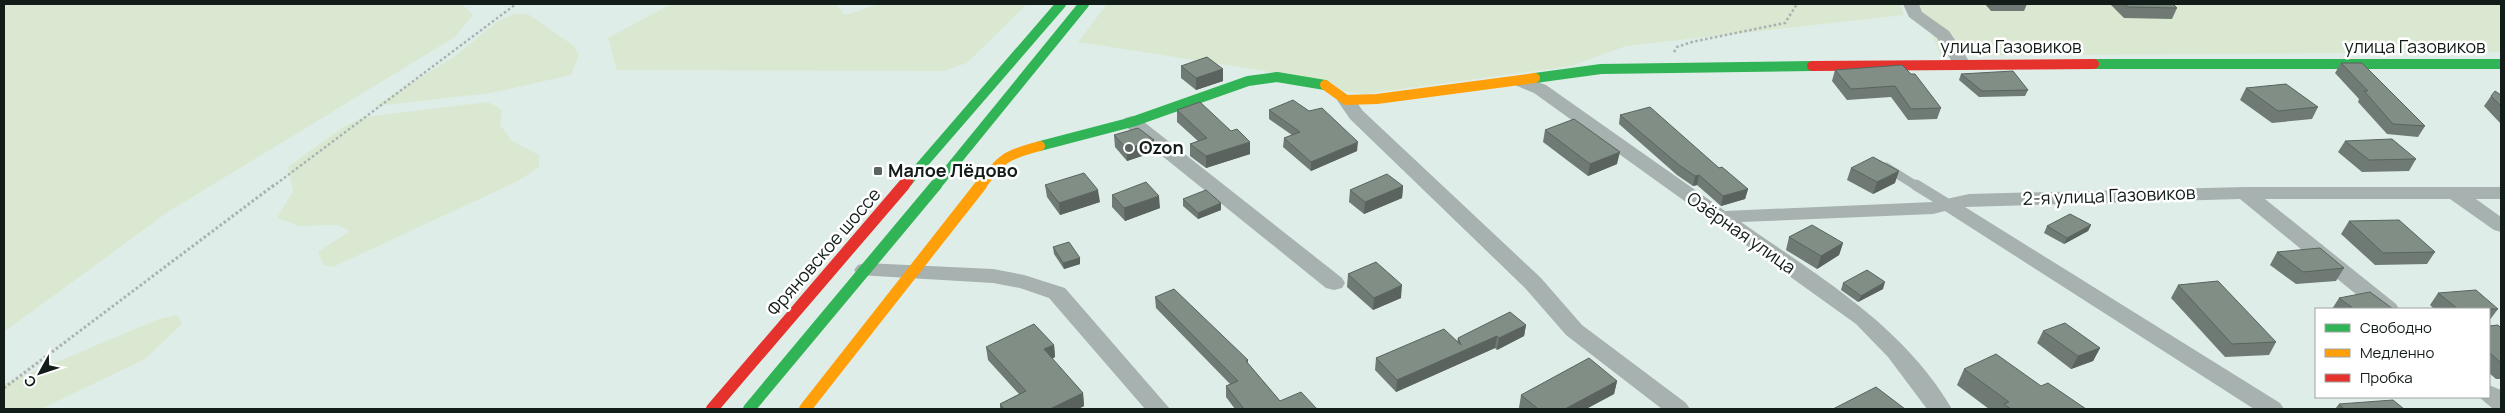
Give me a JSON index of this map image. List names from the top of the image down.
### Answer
{
  "streets": {
    "street": [
      "улица Газовиков",
      "2-я улица Газовиков",
      "Озёрная улица",
      "Фряновское шоссе"
    ]
  },
  "crossings": [
    ["улица Газовиков", "Озёрная улица"],
    ["2-я улица Газовиков", "Озёрная улица"]
  ],
  "places": {
    "other": ["Ozon"],
    "transit": ["Малое Лёдово"]
  },
  "legend": ["Свободно", "Медленно", "Пробка"],
  "north": "bottom left"
}
